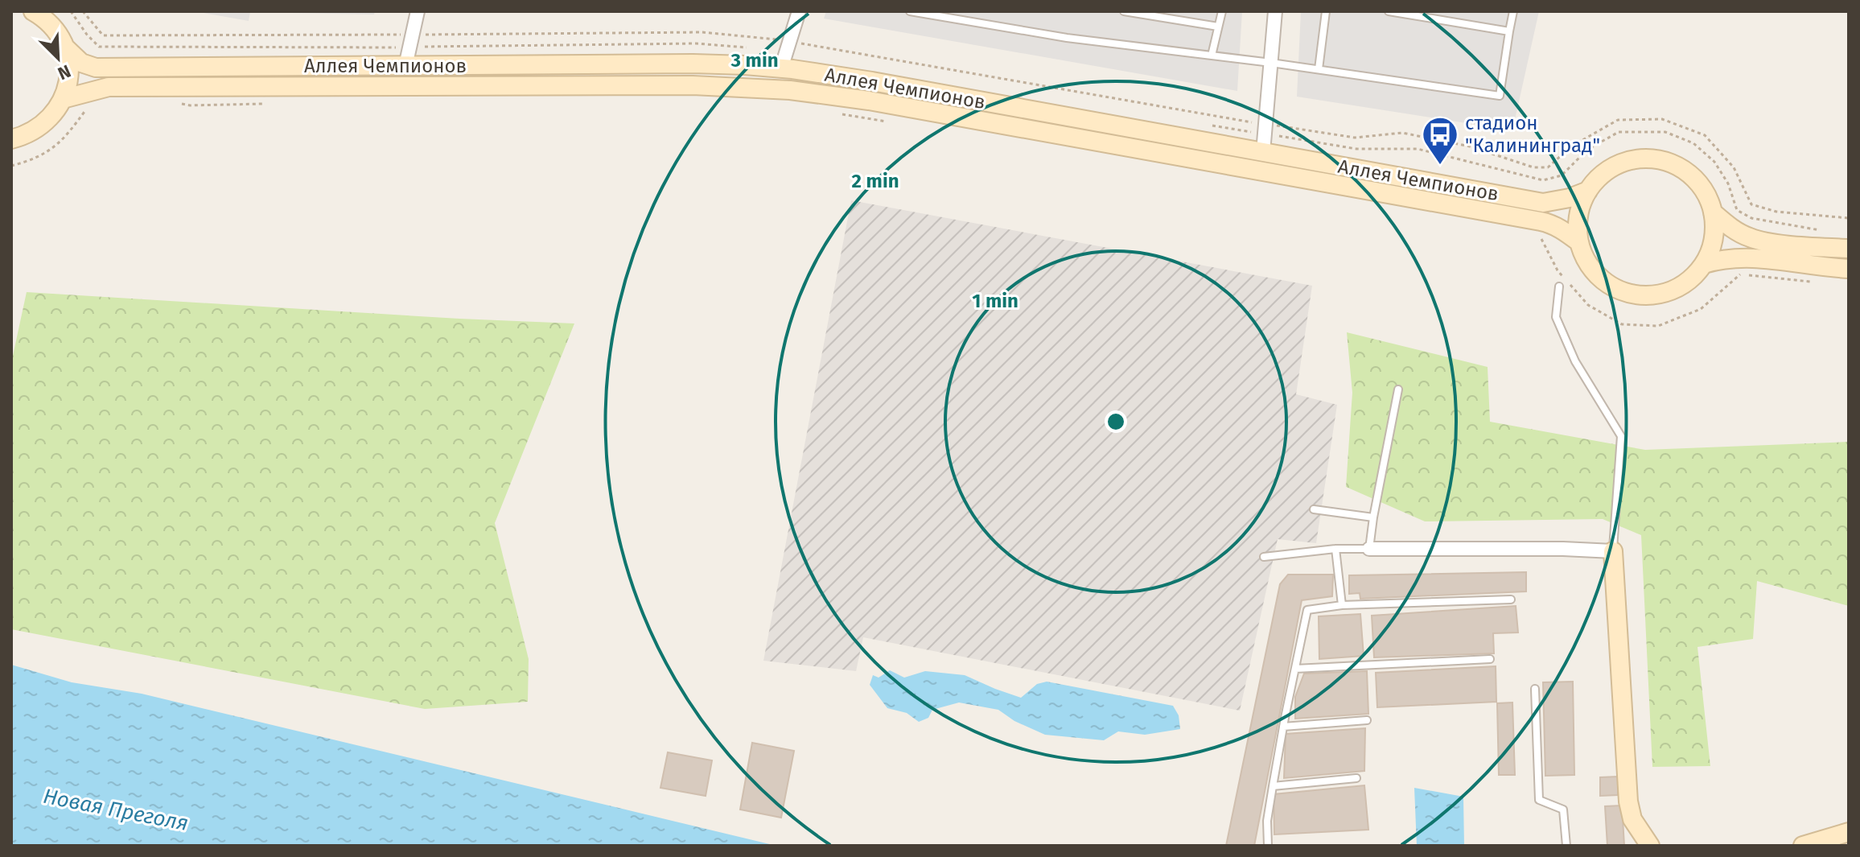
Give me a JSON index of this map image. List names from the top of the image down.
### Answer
{
  "streets": {
    "main road": ["Аллея Чемпионов"]
  },
  "water": ["Новая Преголя"],
  "places": {
    "bus stop": ["стадион \"Калининград\""]
  },
  "north": "bottom right",
  "rings": ["3 min", "2 min", "1 min"]
}
